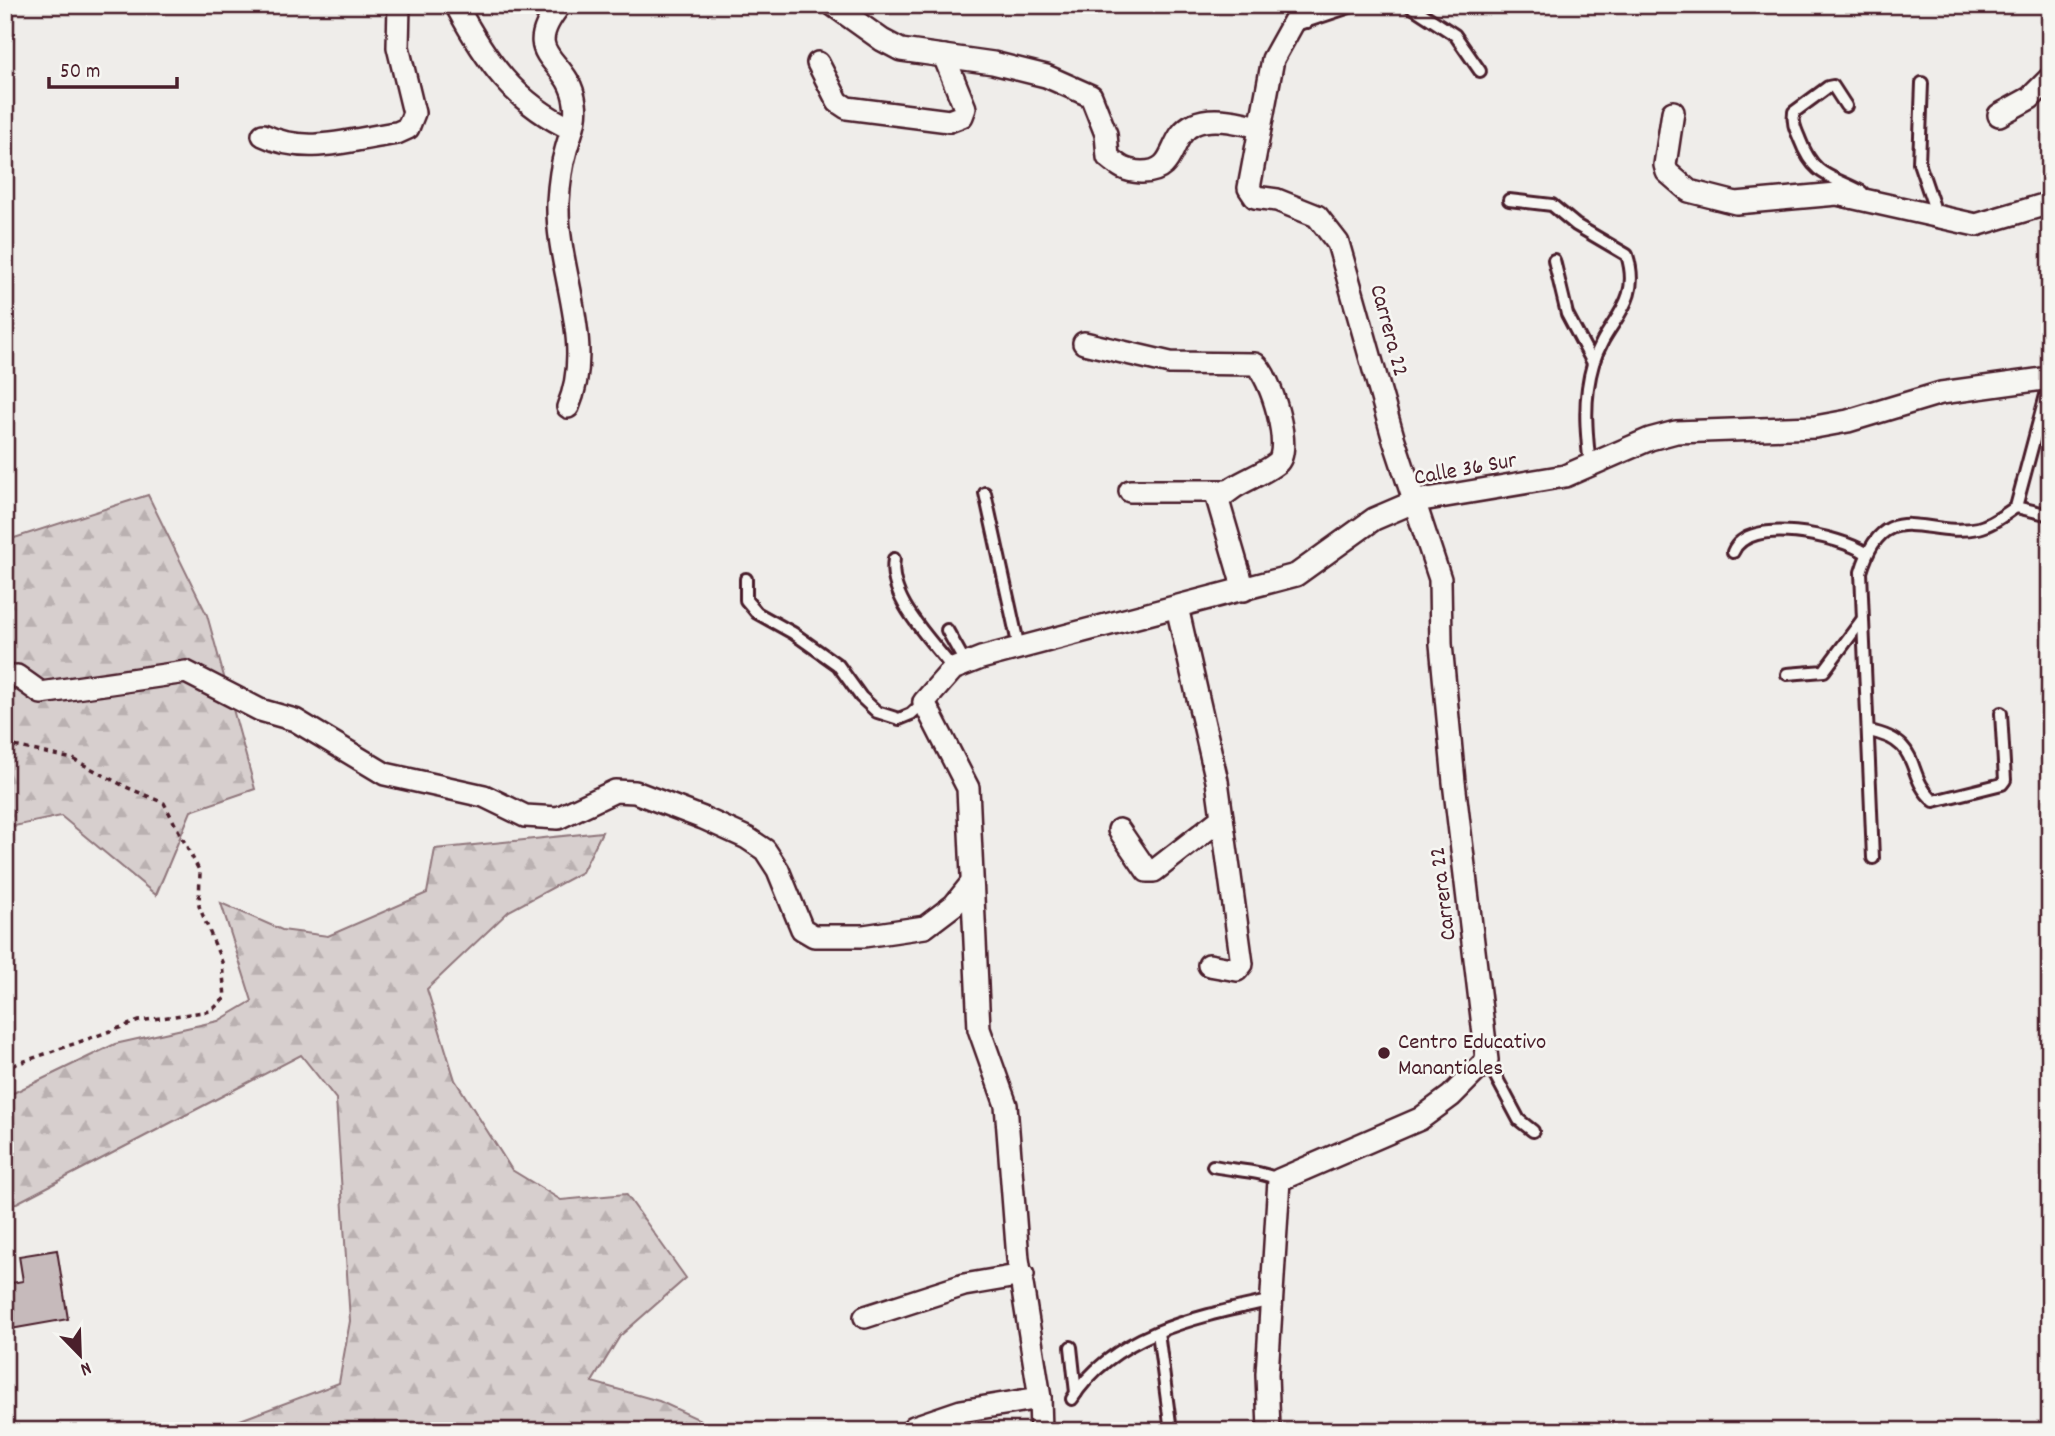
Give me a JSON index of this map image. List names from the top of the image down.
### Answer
{
  "streets": {
    "street": ["Carrera 22", "Calle 36 Sur"]
  },
  "crossings": [
    ["Carrera 22", "Calle 36 Sur"]
  ],
  "places": ["Centro Educativo Manantiales"],
  "scale_bar": "50 m",
  "north": "bottom right"
}
